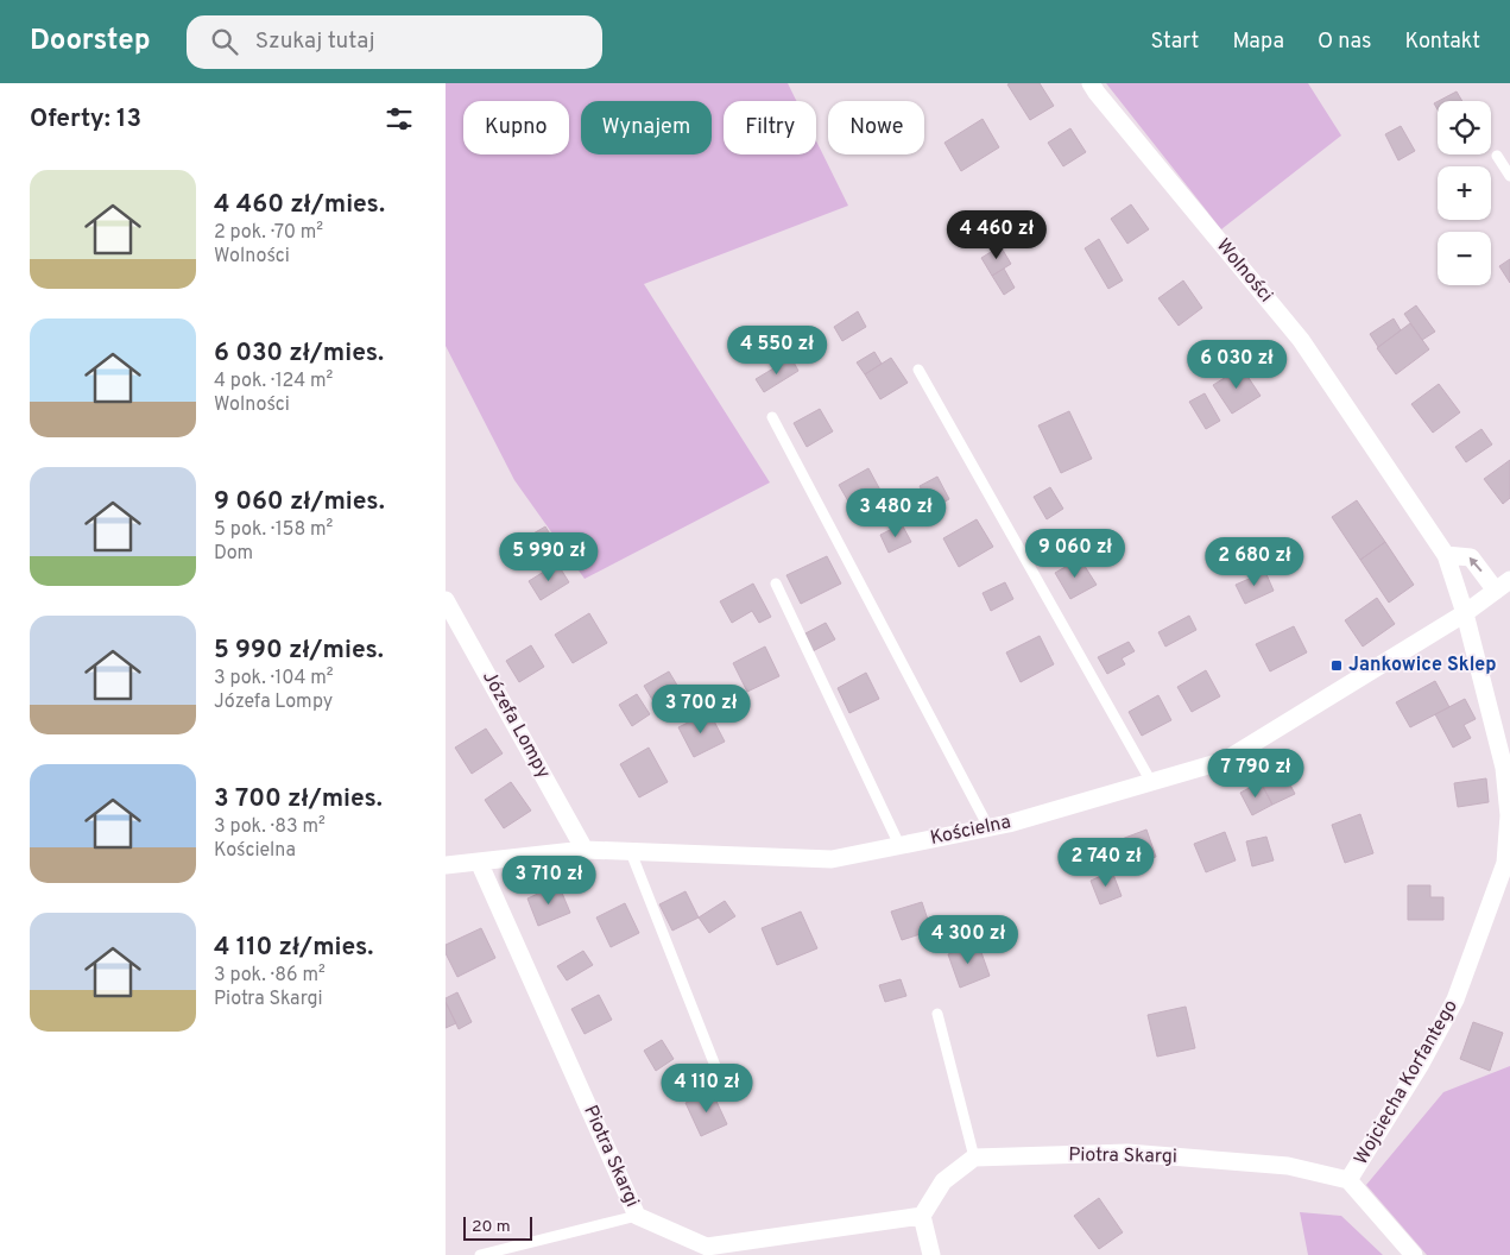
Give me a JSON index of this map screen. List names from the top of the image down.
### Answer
{
  "streets": {
    "street": [
      "Wolności",
      "Józefa Lompy",
      "Kościelna",
      "Wojciecha Korfantego",
      "Piotra Skargi"
    ]
  },
  "crossings": [
    ["Wolności", "Kościelna"],
    ["Wolności", "Wojciecha Korfantego"],
    ["Józefa Lompy", "Kościelna"],
    ["Kościelna", "Wojciecha Korfantego"],
    ["Kościelna", "Piotra Skargi"],
    ["Wojciecha Korfantego", "Piotra Skargi"]
  ],
  "places": {
    "transit": ["Jankowice Sklep"]
  },
  "scale_bar": "20 m",
  "page": {
    "header": "Doorstep",
    "search": "Szukaj tutaj",
    "nav": [
      "Start",
      "Mapa",
      "O nas",
      "Kontakt"
    ],
    "heading": "Oferty: 13",
    "map_buttons": ["+", "−"],
    "chip": [
      "Kupno",
      "Wynajem",
      "Filtry",
      "Nowe"
    ],
    "list": [
      {
        "name": "4 460 zł/mies.",
        "note": "2 pok. · 70 m² · Wolności"
      },
      {
        "name": "6 030 zł/mies.",
        "note": "4 pok. · 124 m² · Wolności"
      },
      {
        "name": "9 060 zł/mies.",
        "note": "5 pok. · 158 m² · Dom"
      },
      {
        "name": "5 990 zł/mies.",
        "note": "3 pok. · 104 m² · Józefa Lompy"
      },
      {
        "name": "3 700 zł/mies.",
        "note": "3 pok. · 83 m² · Kościelna"
      },
      {
        "name": "4 110 zł/mies.",
        "note": "3 pok. · 86 m² · Piotra Skargi"
      }
    ],
    "price": [
      "4 460 zł",
      "4 550 zł",
      "6 030 zł",
      "3 480 zł",
      "9 060 zł",
      "5 990 zł",
      "2 680 zł",
      "3 700 zł",
      "7 790 zł",
      "2 740 zł",
      "3 710 zł",
      "4 300 zł",
      "4 110 zł"
    ],
    "scale": "20 m"
  }
}
